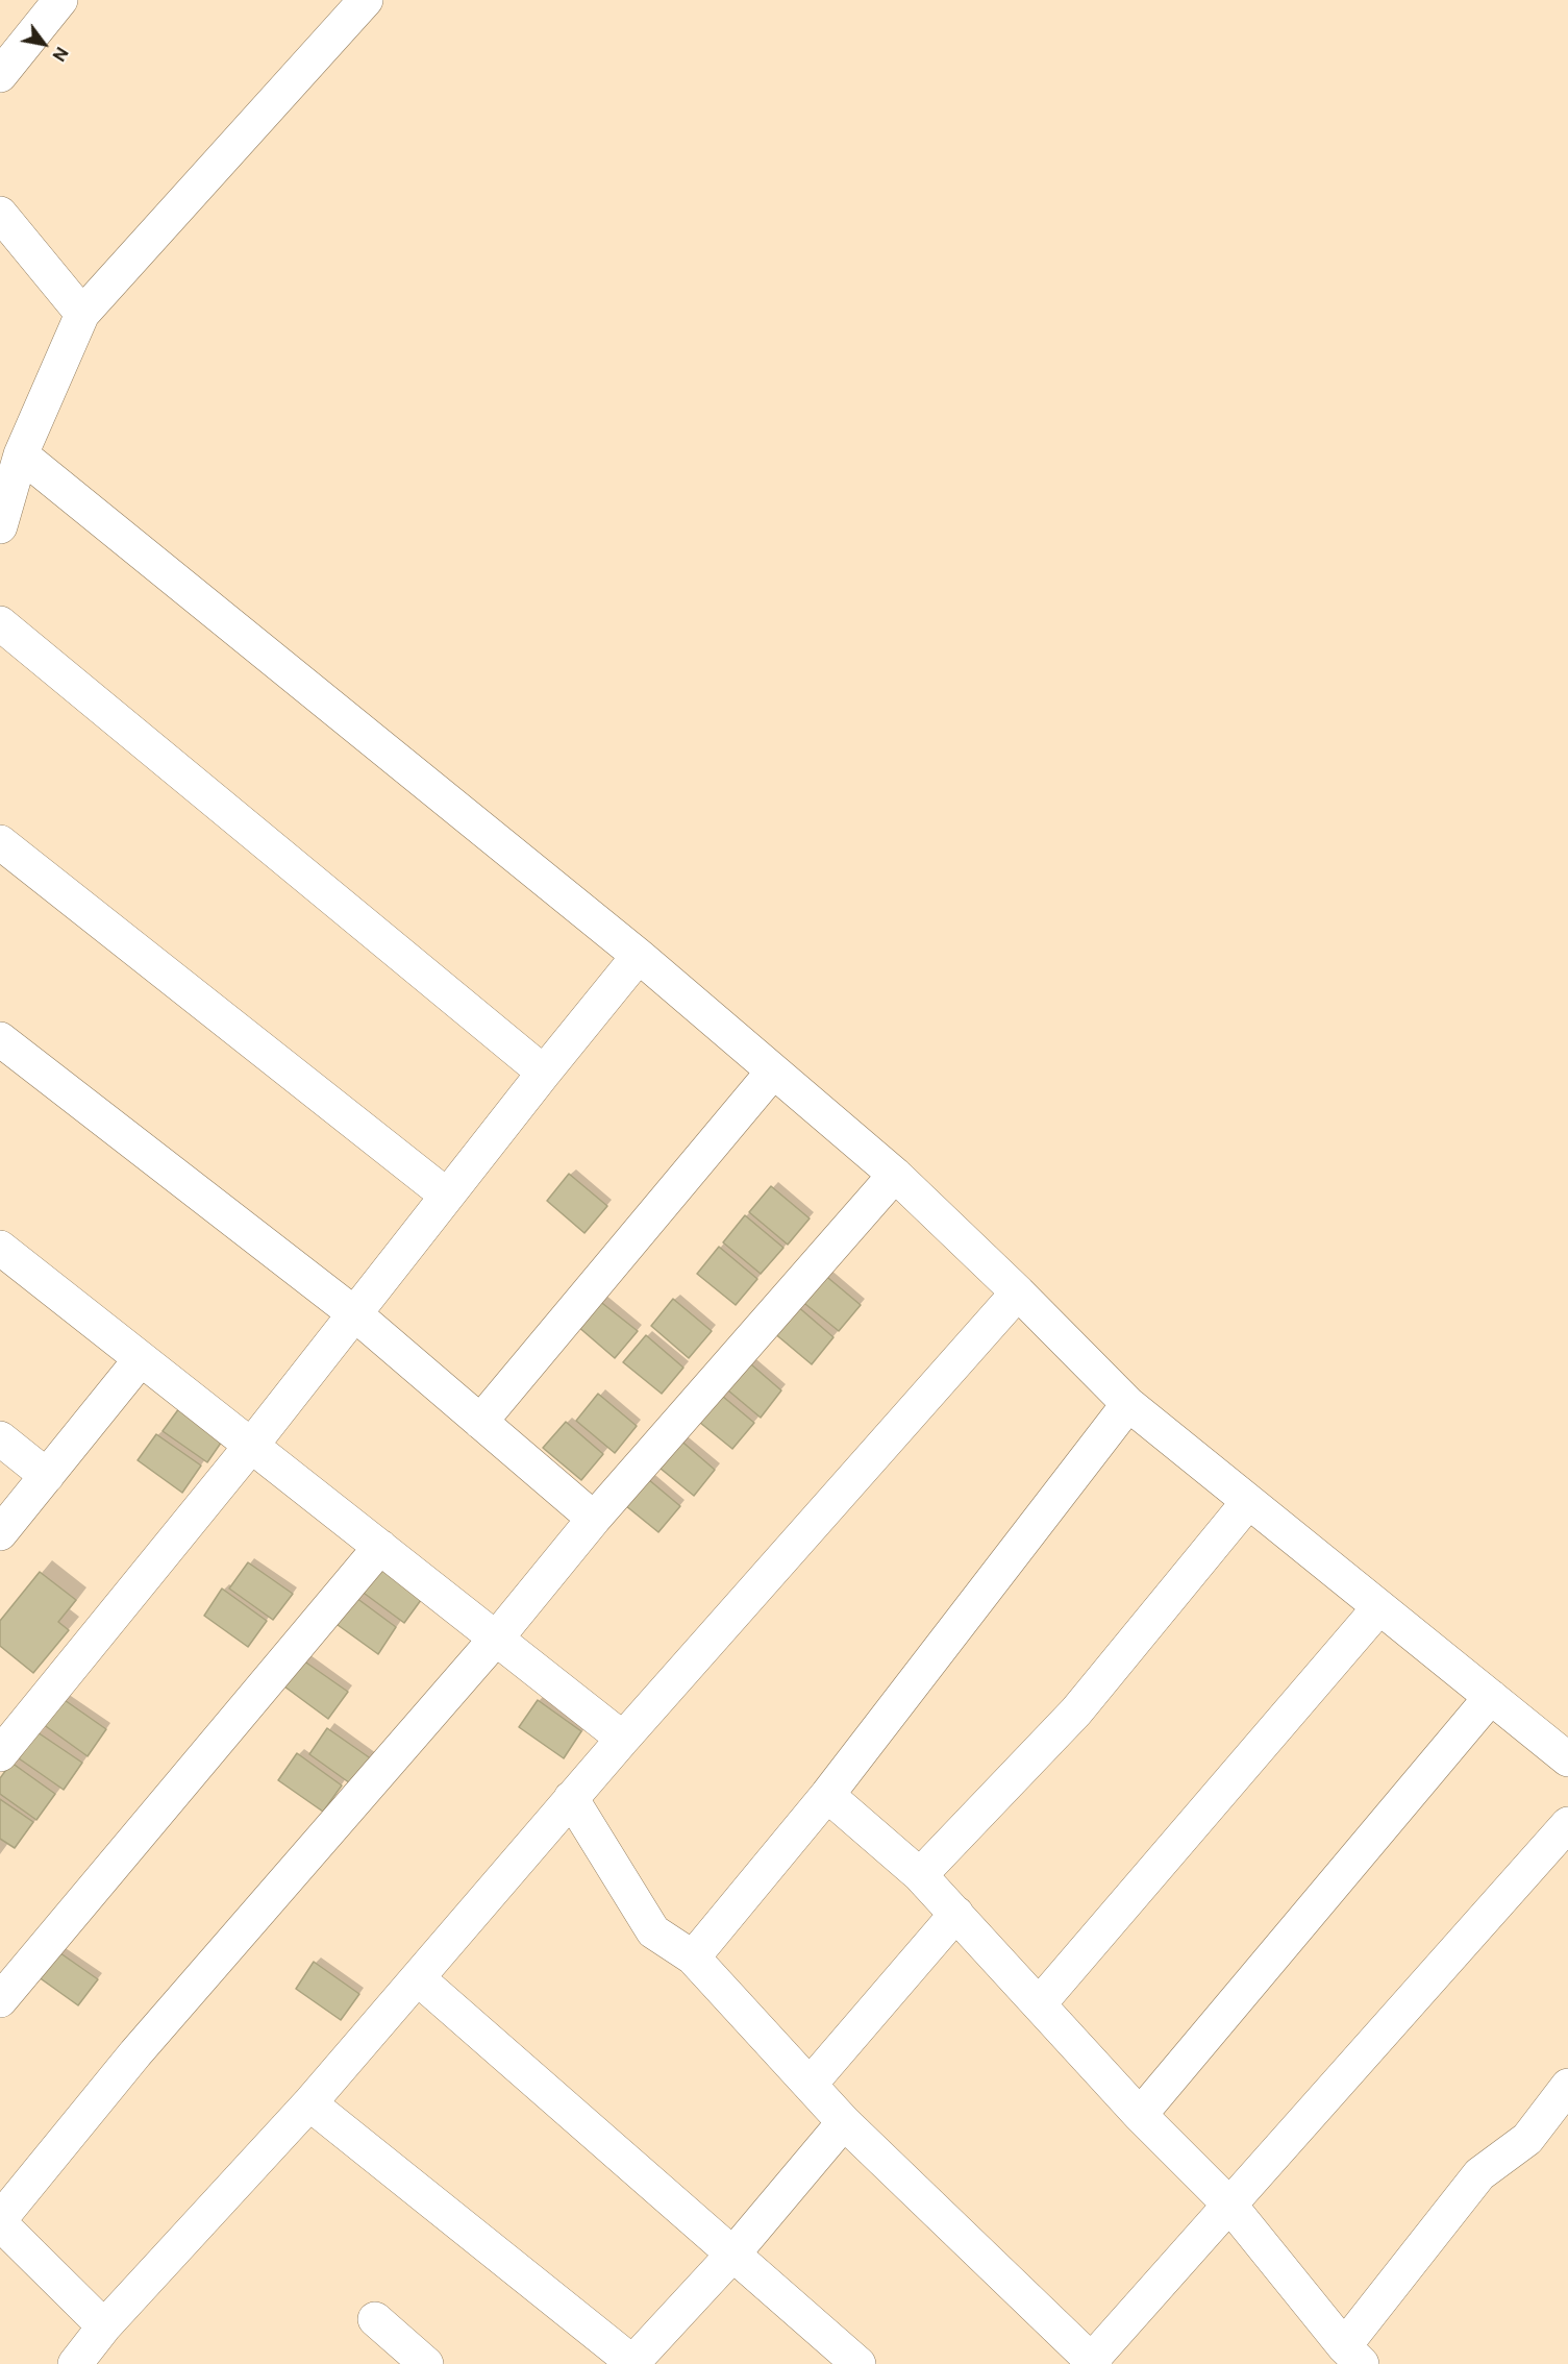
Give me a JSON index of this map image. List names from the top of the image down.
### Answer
{
  "north": "bottom right"
}
